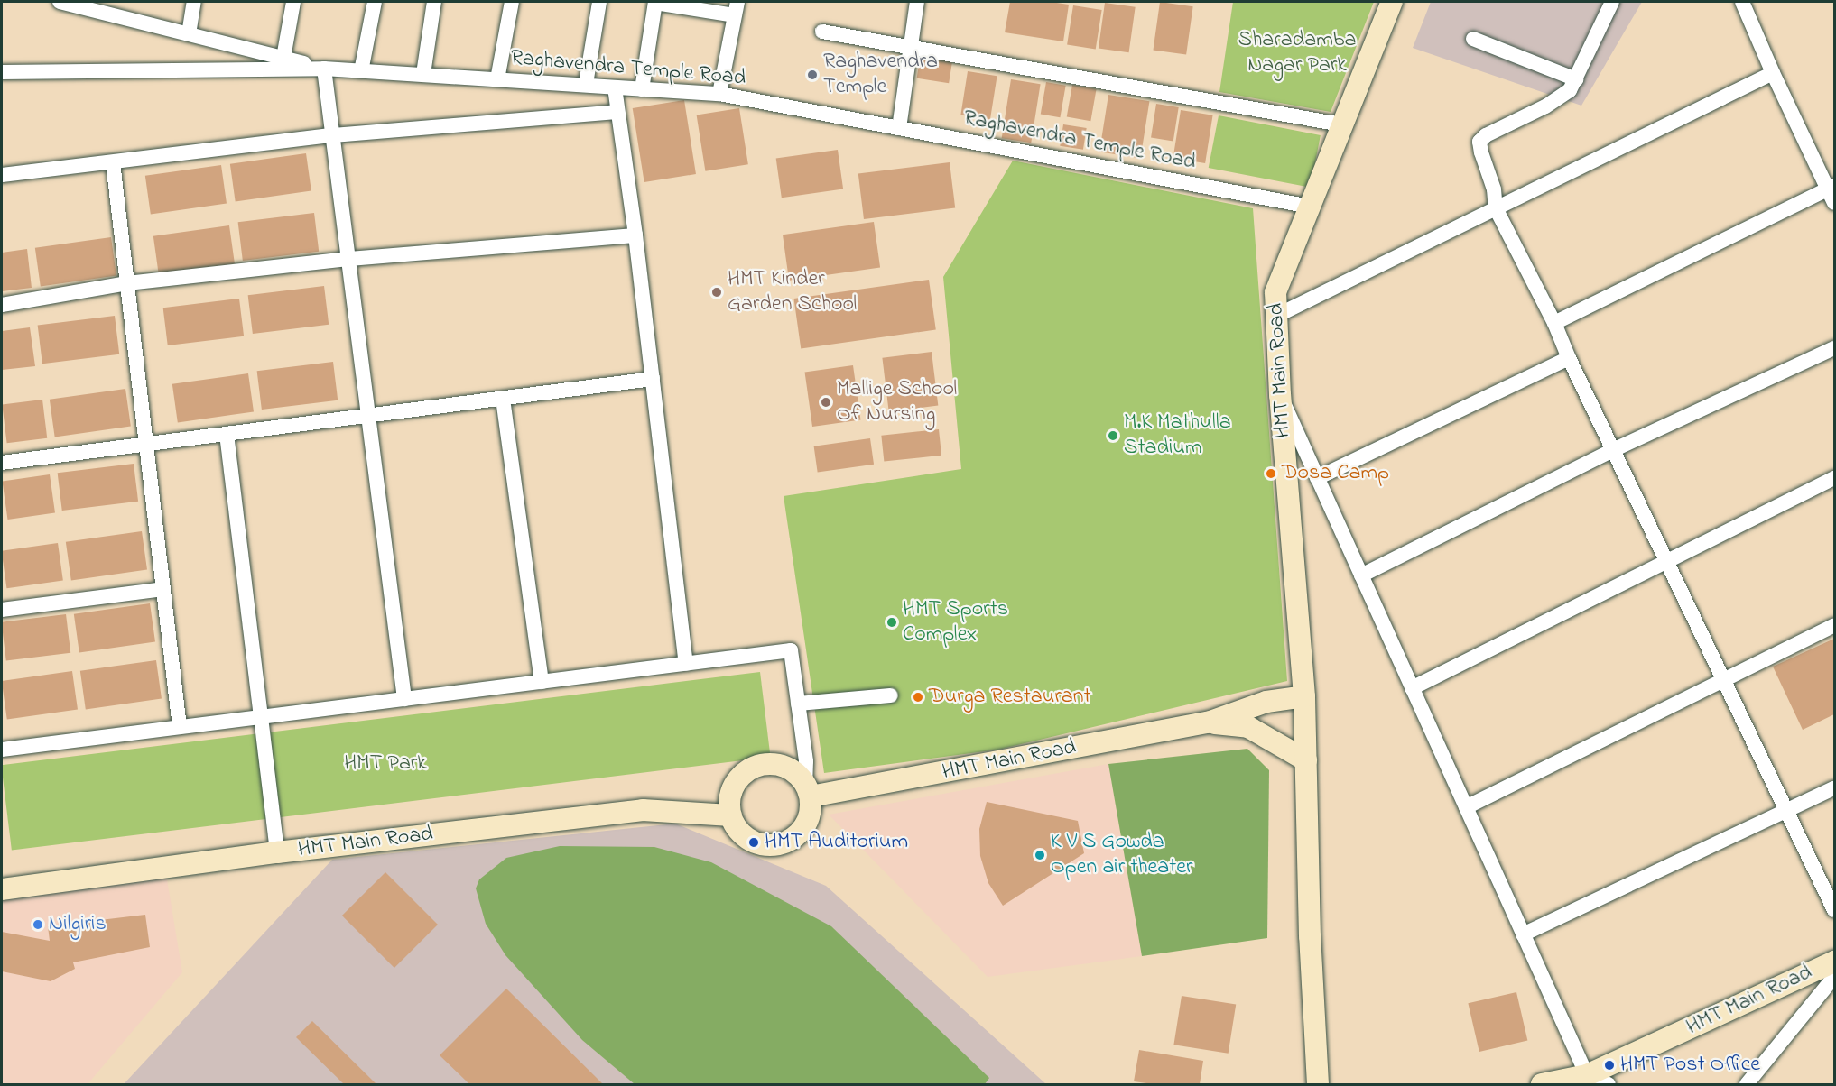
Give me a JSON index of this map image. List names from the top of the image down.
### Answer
{
  "streets": {
    "street": ["Raghavendra Temple Road", "HMT Main Road"]
  },
  "crossings": [
    ["Raghavendra Temple Road", "HMT Main Road"]
  ],
  "parks": ["Sharadamba Nagar Park", "HMT Park"],
  "places": [
    "Raghavendra Temple",
    "HMT Kinder Garden School",
    "Mallige School Of Nursing",
    "M.K Mathulla Stadium",
    "Dosa Camp",
    "HMT Sports Complex",
    "Durga Restaurant",
    "HMT Auditorium",
    "K V S Gowda Open air theater",
    "Nilgiris",
    "HMT Post Office"
  ]
}
